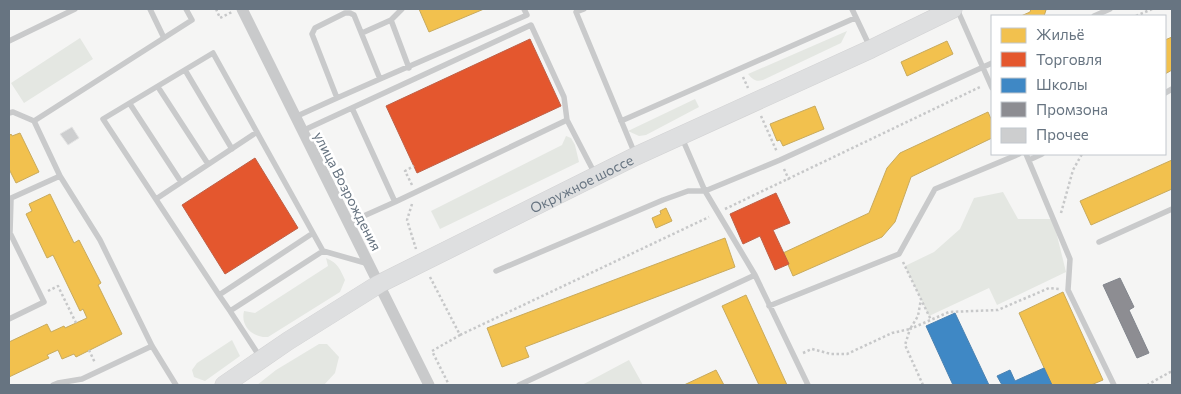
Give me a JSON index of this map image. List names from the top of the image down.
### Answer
{
  "streets": {
    "main road": ["Окружное шоссе"],
    "street": ["улица Возрождения"]
  },
  "crossings": [
    ["Окружное шоссе", "улица Возрождения"]
  ],
  "legend": [
    "Жильё",
    "Торговля",
    "Школы",
    "Промзона",
    "Прочее"
  ]
}
